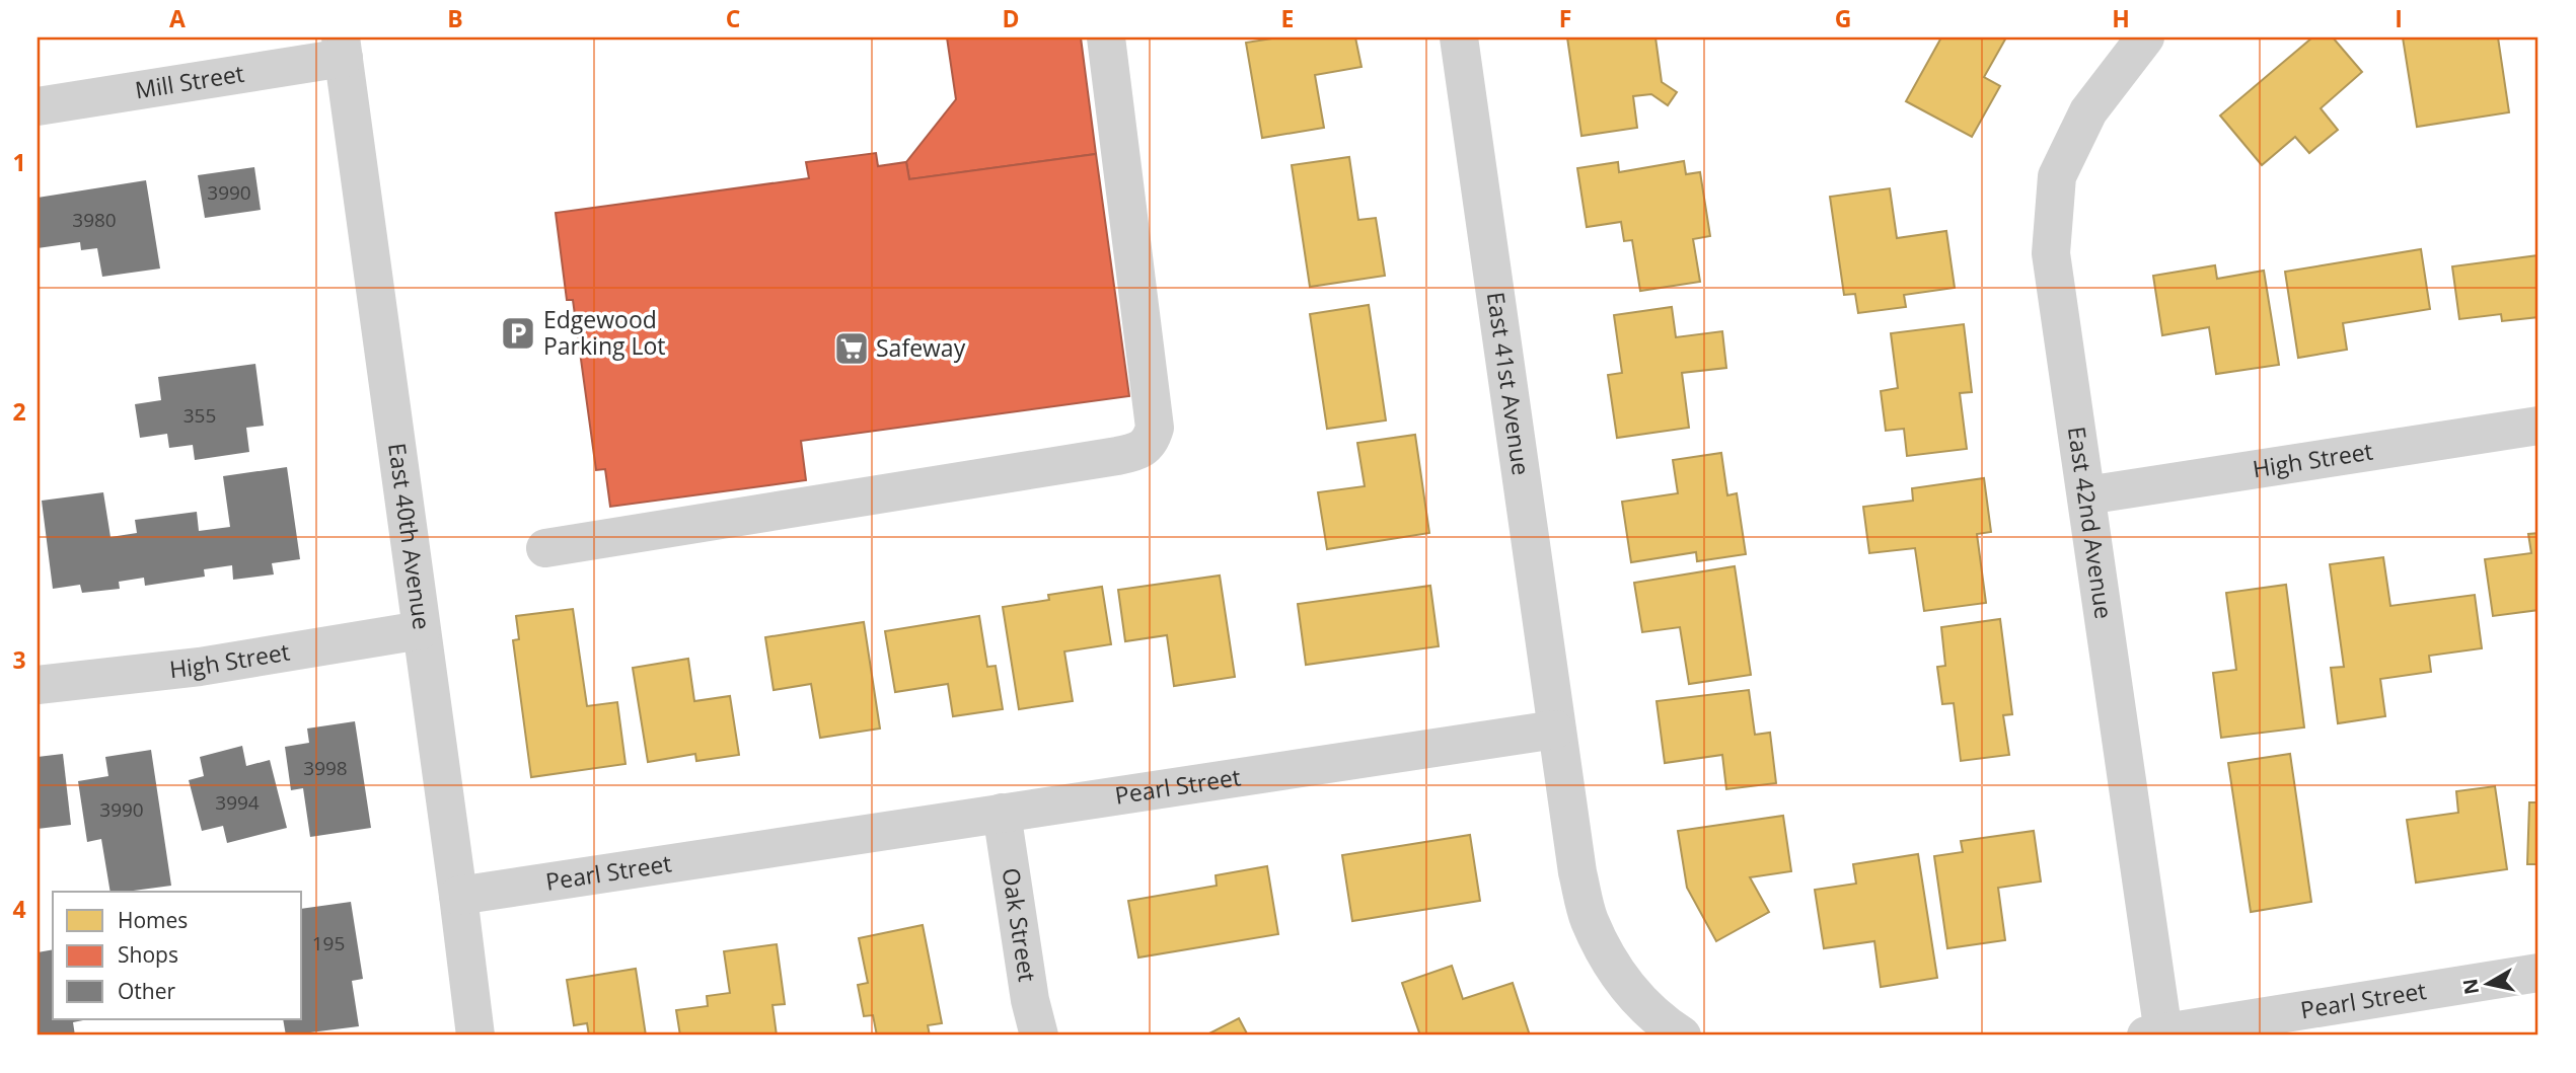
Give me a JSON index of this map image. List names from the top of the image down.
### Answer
{
  "streets": {
    "street": [
      "Mill Street",
      "East 41st Avenue",
      "High Street",
      "East 42nd Avenue",
      "East 40th Avenue",
      "Pearl Street",
      "Oak Street"
    ]
  },
  "crossings": [
    ["Mill Street", "East 40th Avenue"],
    ["East 41st Avenue", "Pearl Street"],
    ["High Street", "East 42nd Avenue"],
    ["High Street", "East 40th Avenue"],
    ["East 42nd Avenue", "Pearl Street"],
    ["East 40th Avenue", "Pearl Street"],
    ["Pearl Street", "Oak Street"]
  ],
  "places": {
    "parking": ["Edgewood Parking Lot"],
    "supermarket": ["Safeway"]
  },
  "house_numbers": [
    "3990",
    "3980",
    "355",
    "3998",
    "3994",
    "3990",
    "195"
  ],
  "legend": ["Homes", "Shops", "Other"],
  "north": "left",
  "grid": {
    "columns": [
      "A",
      "B",
      "C",
      "D",
      "E",
      "F",
      "G",
      "H",
      "I"
    ],
    "rows": [
      "1",
      "2",
      "3",
      "4"
    ]
  }
}
